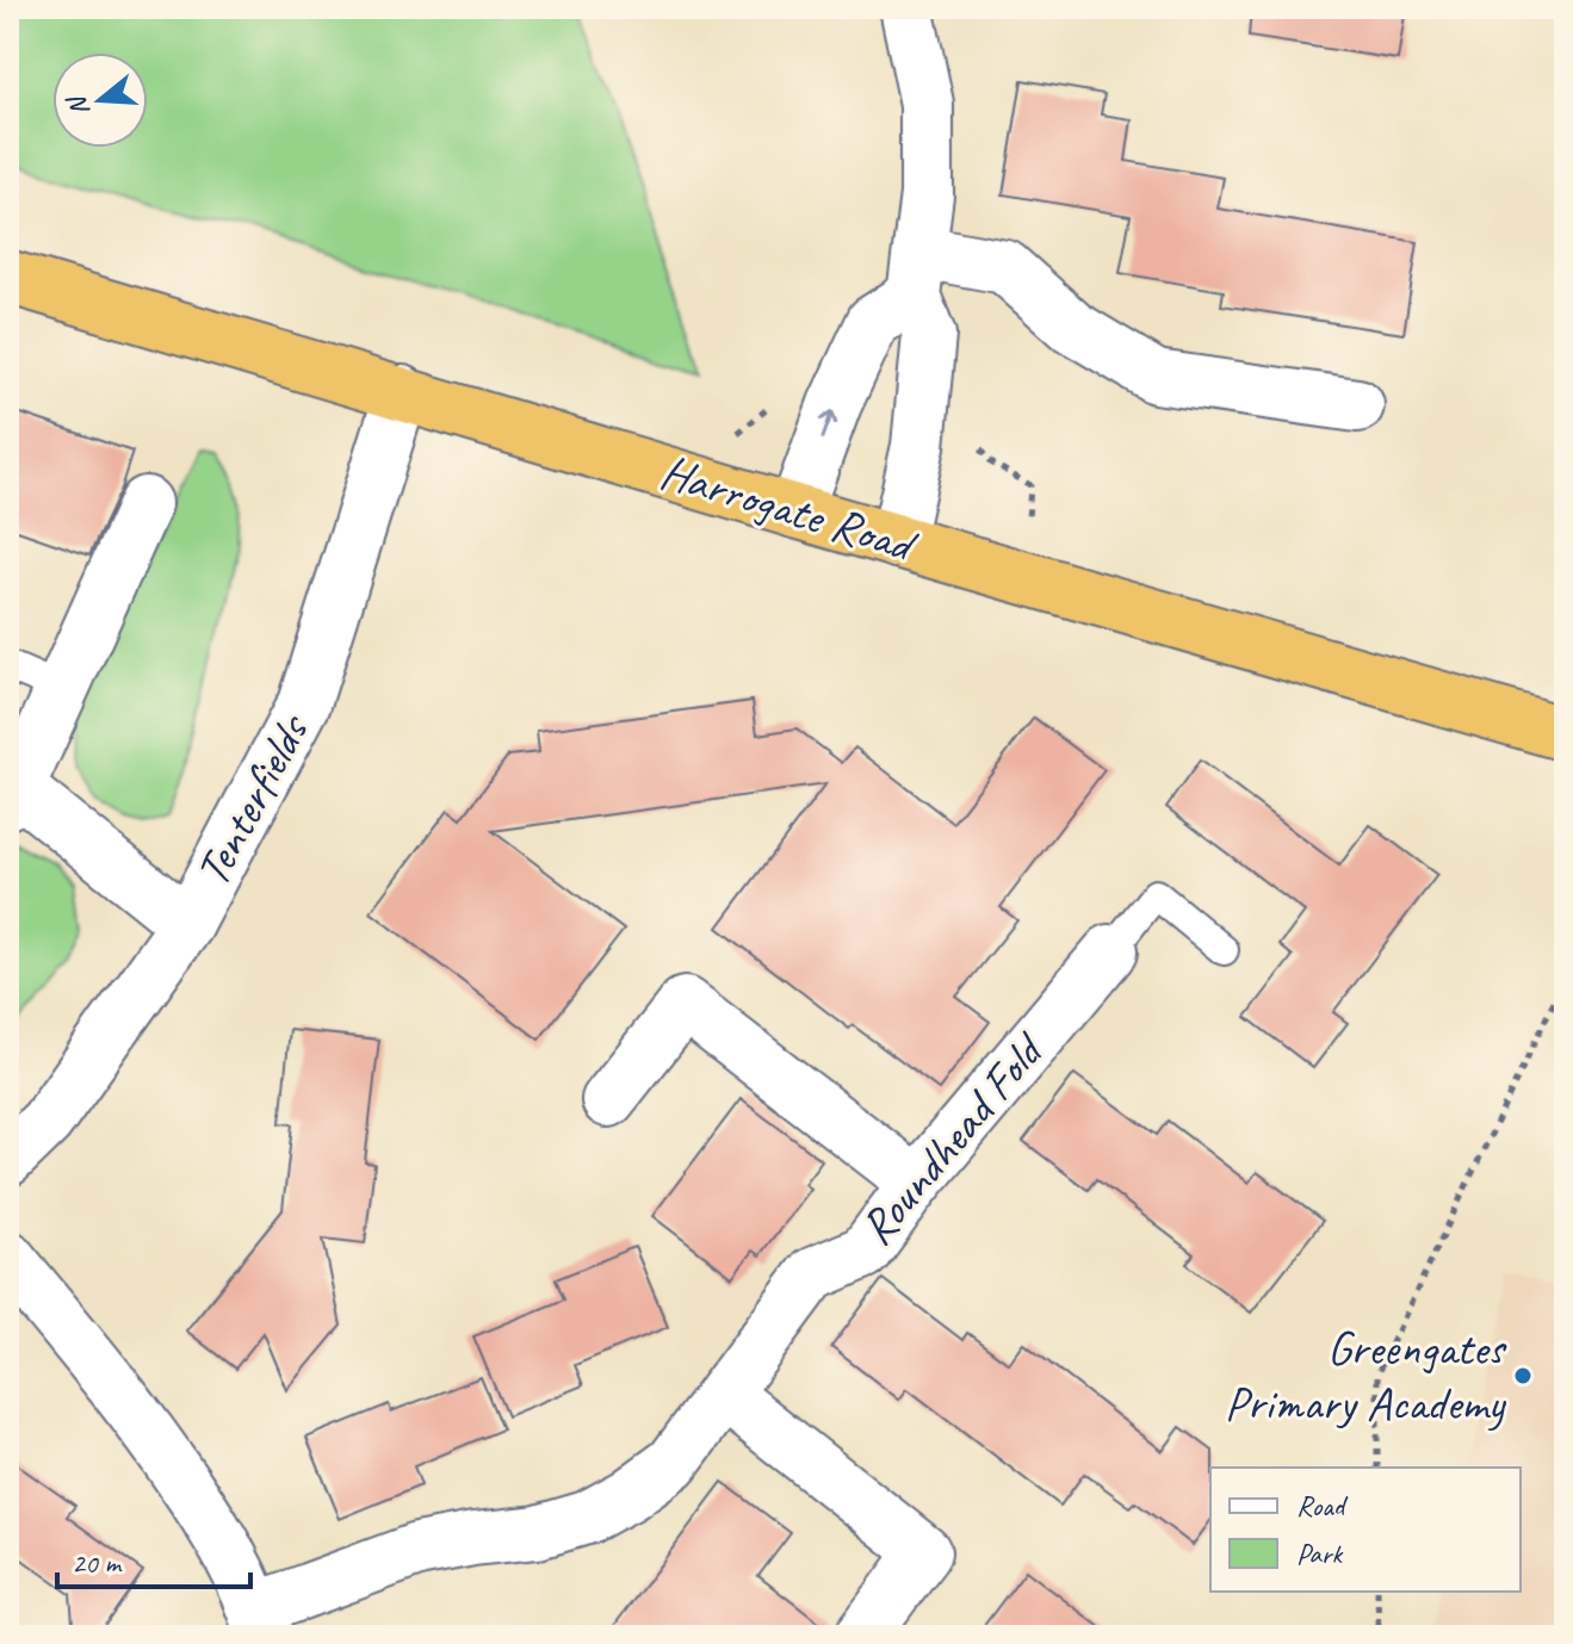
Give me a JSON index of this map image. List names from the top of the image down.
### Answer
{
  "streets": {
    "highway": ["Harrogate Road"],
    "street": ["Tenterfields", "Roundhead Fold"]
  },
  "crossings": [
    ["Harrogate Road", "Tenterfields"]
  ],
  "places": ["Greengates Primary Academy"],
  "legend": ["Road", "Park"],
  "scale_bar": "20 m",
  "north": "left"
}
